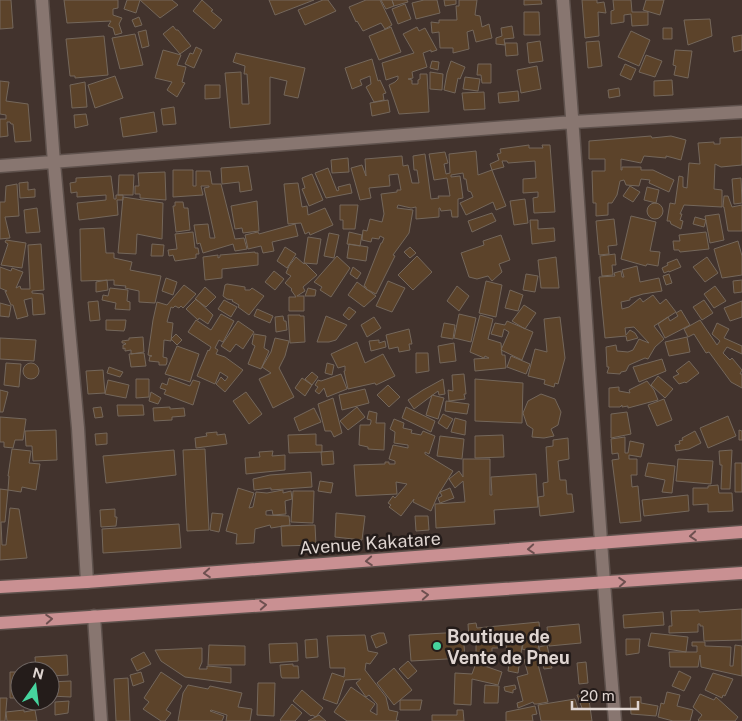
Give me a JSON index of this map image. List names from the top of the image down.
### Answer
{
  "streets": {
    "main road": ["Avenue Kakatare"]
  },
  "places": ["Boutique de Vente de Pneu"],
  "scale_bar": "20 m",
  "north": "top"
}
